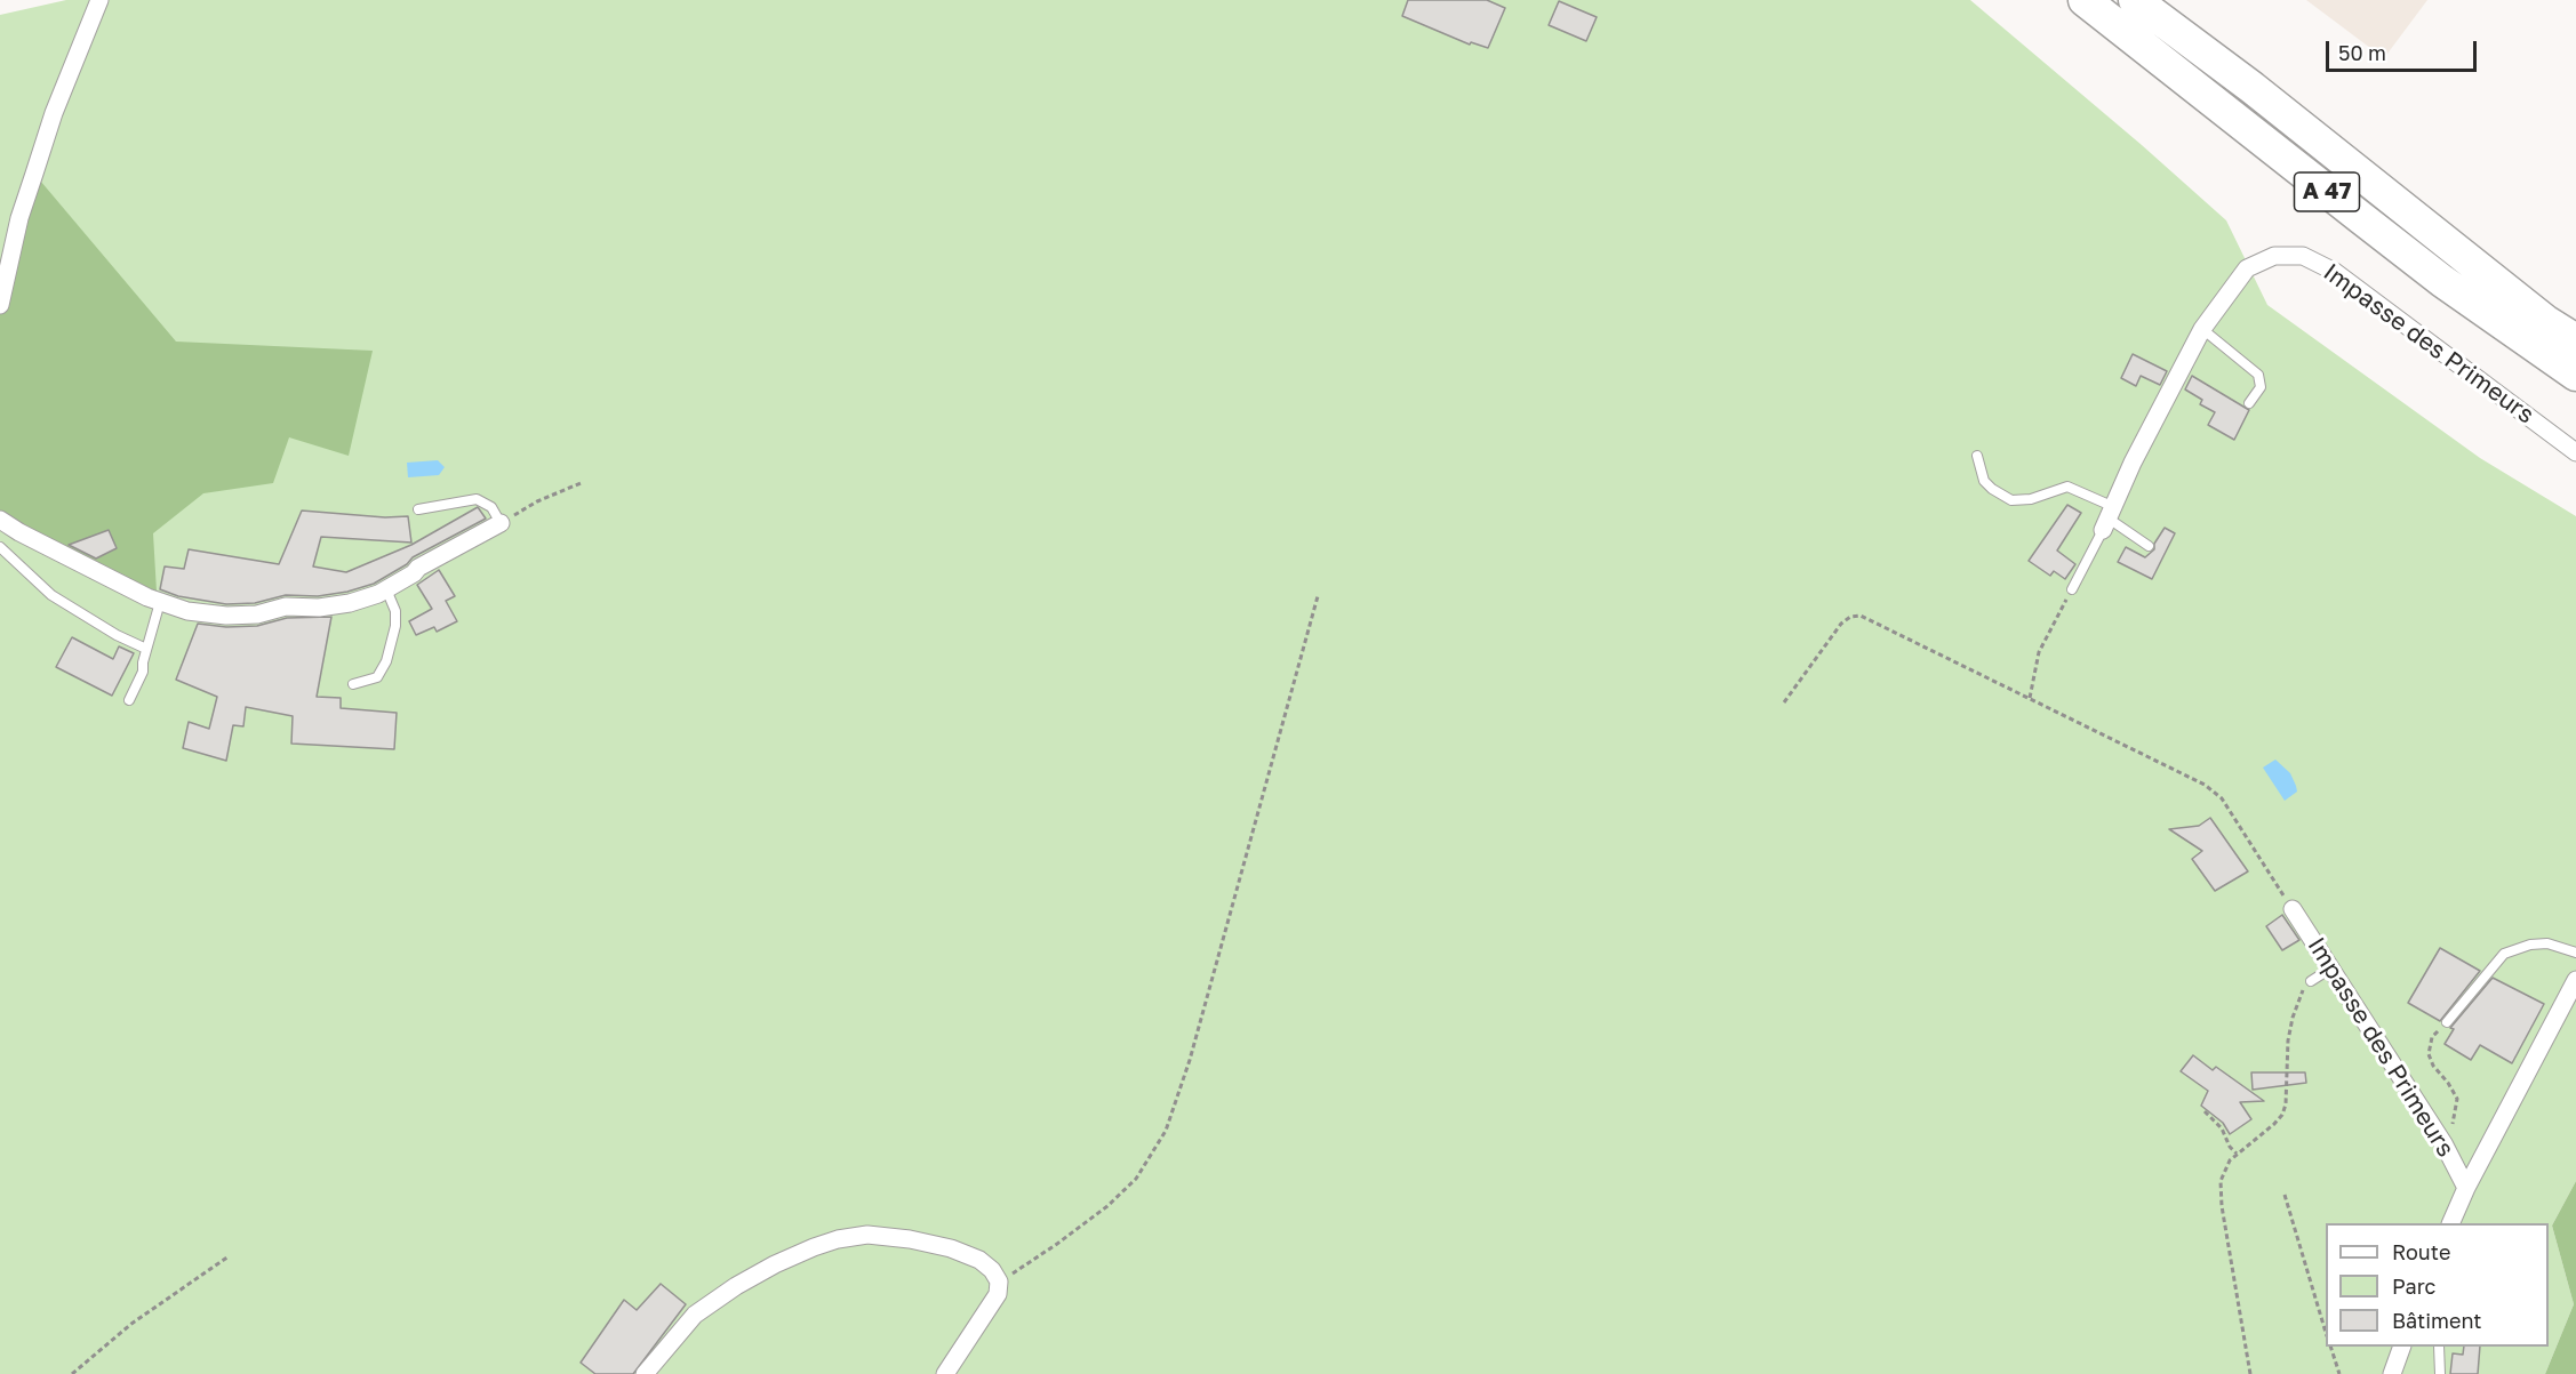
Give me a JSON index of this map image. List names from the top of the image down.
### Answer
{
  "streets": {
    "highway": ["A 47"],
    "street": ["Impasse des Primeurs"]
  },
  "legend": ["Route", "Parc", "Bâtiment"],
  "scale_bar": "50 m"
}
